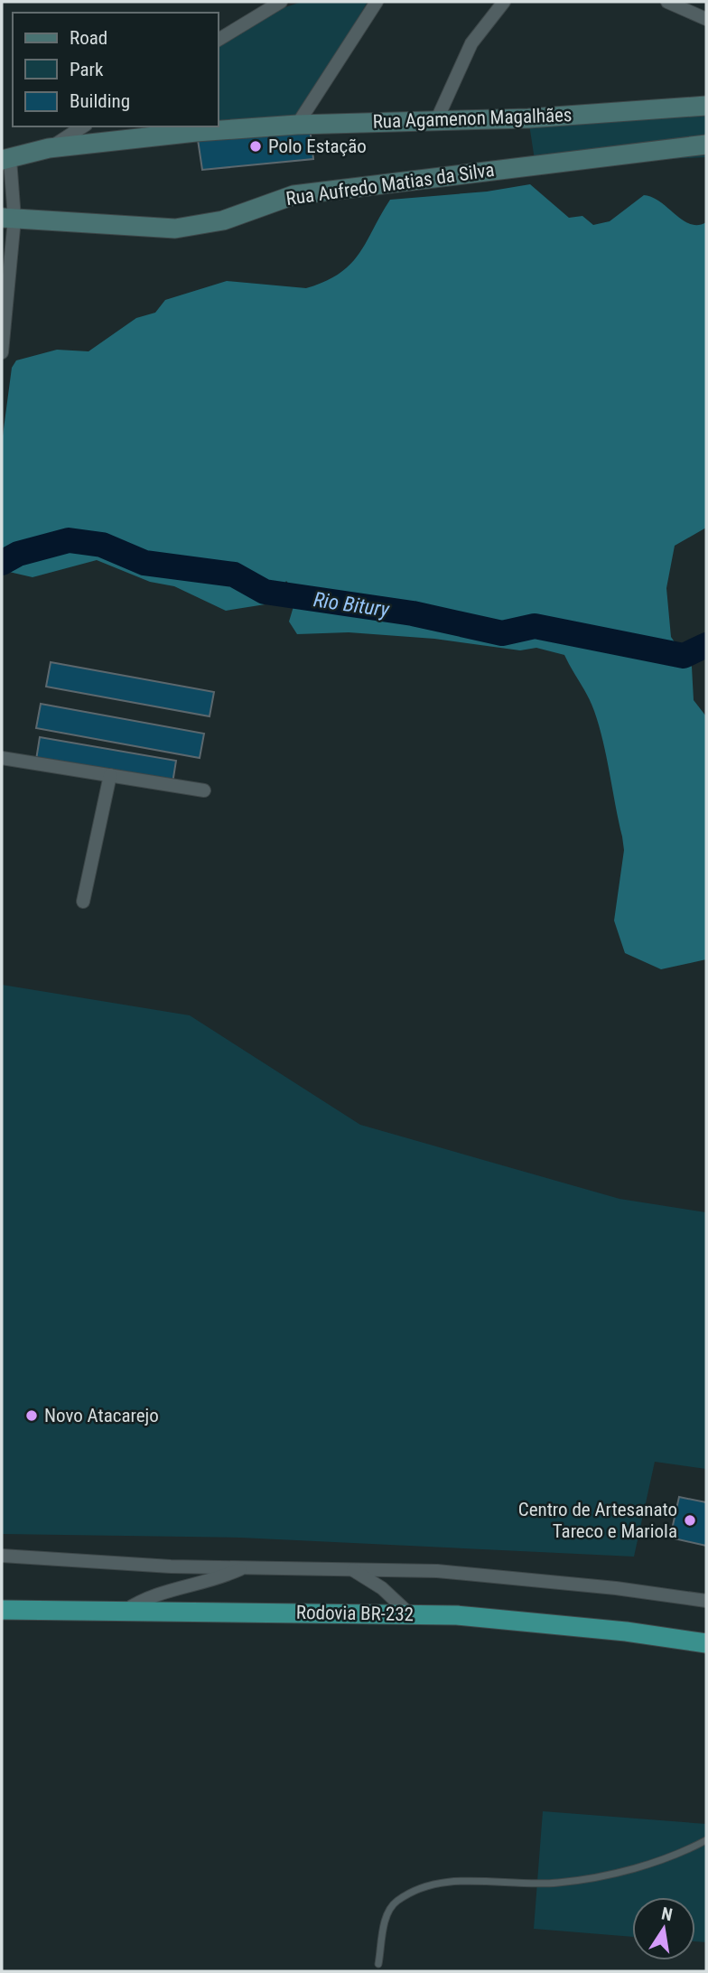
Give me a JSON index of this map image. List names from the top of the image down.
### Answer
{
  "streets": {
    "highway": ["Rodovia BR-232"],
    "main road": ["Rua Agamenon Magalhães", "Rua Aufredo Matias da Silva"]
  },
  "water": ["Rio Bitury"],
  "places": ["Polo Estação", "Novo Atacarejo", "Centro de Artesanato Tareco e Mariola"],
  "legend": ["Road", "Park", "Building"],
  "north": "top"
}
